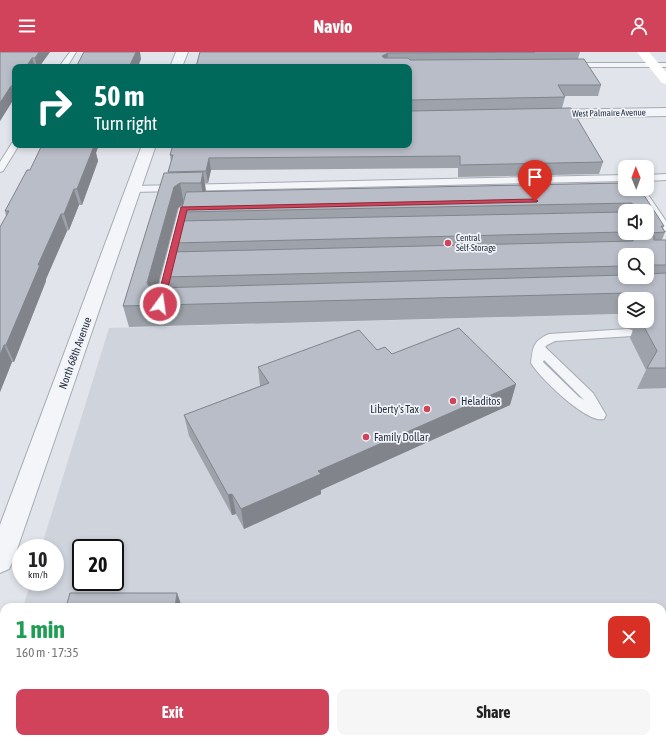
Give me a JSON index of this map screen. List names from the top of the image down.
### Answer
{
  "streets": {
    "street": ["West Palmaire Avenue", "North 68th Avenue"]
  },
  "places": [
    "Central Self-Storage",
    "Heladitos",
    "Liberty's Tax",
    "Family Dollar"
  ],
  "north": "top",
  "page": {
    "header": "Navio",
    "turn": ["50 m", "Turn right"],
    "speed": "10 km/h",
    "limit": "20",
    "heading": ["1 min", "160 m · 17:35"],
    "buttons": ["Exit", "Share"]
  }
}
